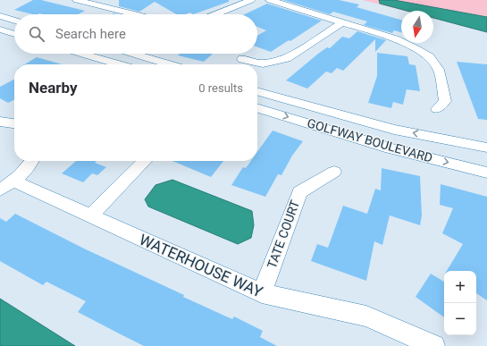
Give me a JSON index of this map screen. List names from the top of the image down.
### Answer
{
  "streets": {
    "street": ["GOLFWAY BOULEVARD", "TATE COURT", "WATERHOUSE WAY"]
  },
  "crossings": [
    ["TATE COURT", "WATERHOUSE WAY"]
  ],
  "north": "bottom",
  "page": {
    "search": "Search here",
    "heading": ["Nearby", "0 results"],
    "map_buttons": ["+", "−"]
  }
}
